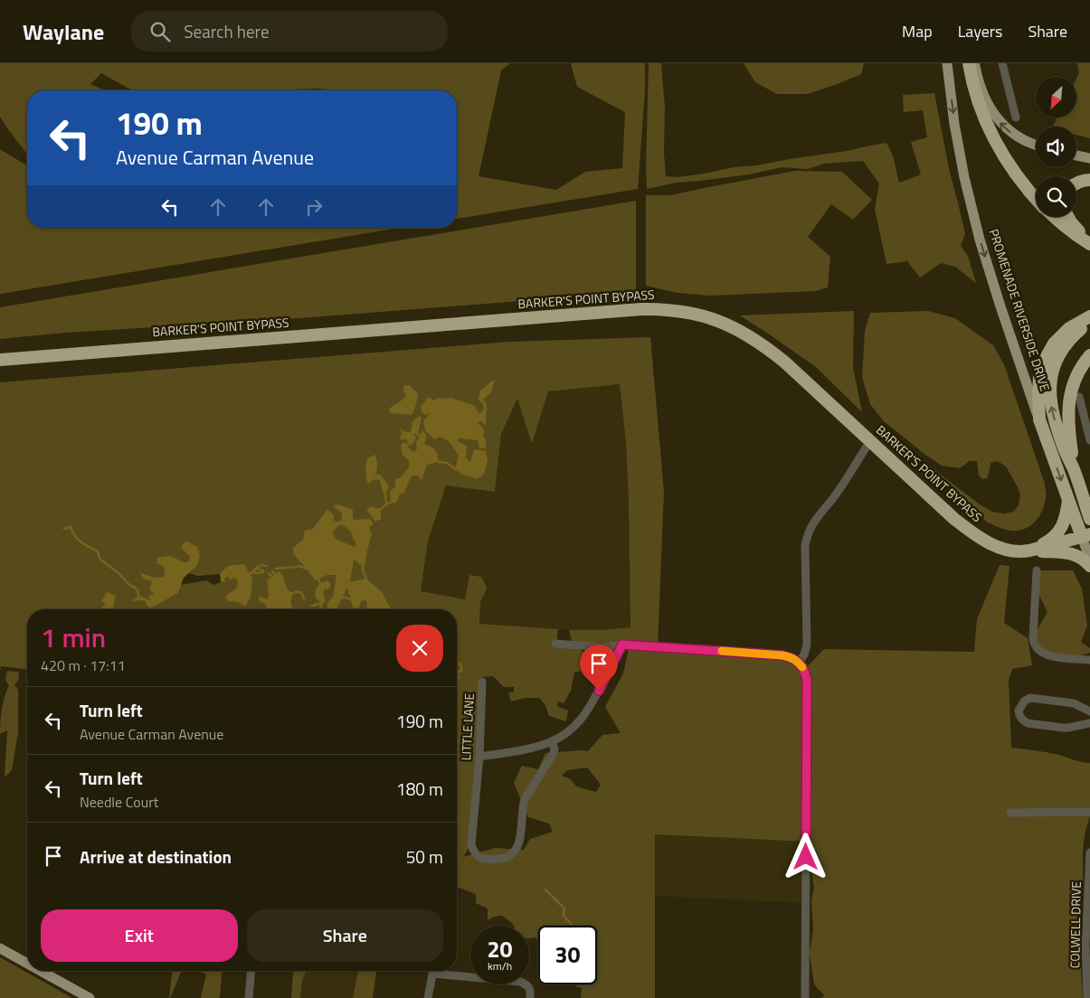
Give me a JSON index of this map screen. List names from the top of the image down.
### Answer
{
  "streets": {
    "highway": ["BARKER'S POINT BYPASS", "PROMENADE RIVERSIDE DRIVE"],
    "street": ["LITTLE LANE", "COLWELL DRIVE"]
  },
  "crossings": [
    ["BARKER'S POINT BYPASS", "PROMENADE RIVERSIDE DRIVE"]
  ],
  "north": "bottom left",
  "page": {
    "header": "Waylane",
    "search": "Search here",
    "nav": ["Map", "Layers", "Share"],
    "turn": ["190 m", "Avenue Carman Avenue"],
    "heading": ["1 min", "420 m · 17:11"],
    "list": [
      {
        "name": "Turn left",
        "note": "Avenue Carman Avenue",
        "value": "190 m"
      },
      {
        "name": "Turn left",
        "note": "Needle Court",
        "value": "180 m"
      },
      {
        "name": "Arrive at destination",
        "value": "50 m"
      }
    ],
    "buttons": ["Exit", "Share"],
    "speed": "20 km/h",
    "limit": "30"
  }
}
